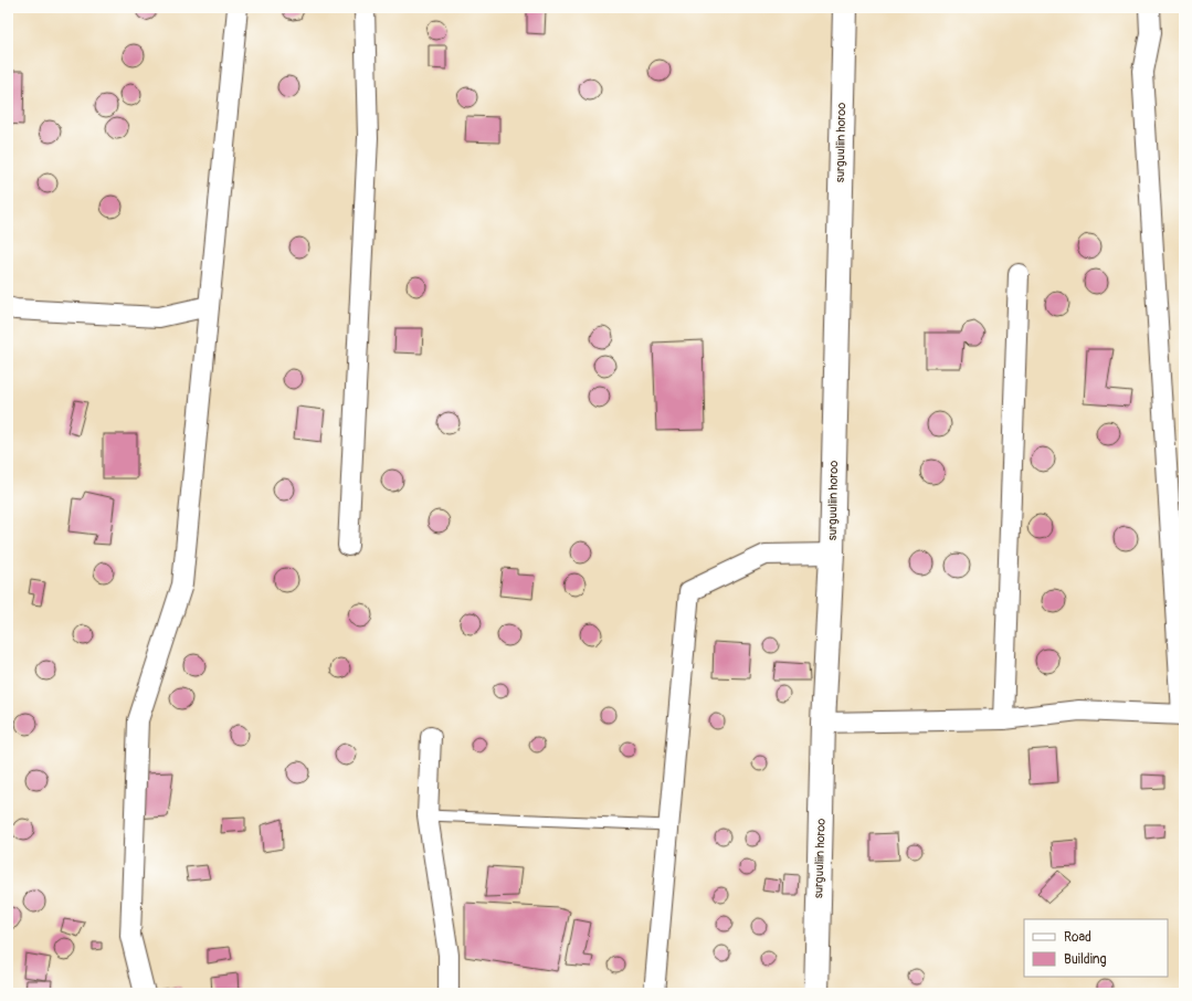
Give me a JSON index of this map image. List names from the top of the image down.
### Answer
{
  "streets": {
    "street": ["surguuliin horoo"]
  },
  "legend": ["Road", "Building"]
}
